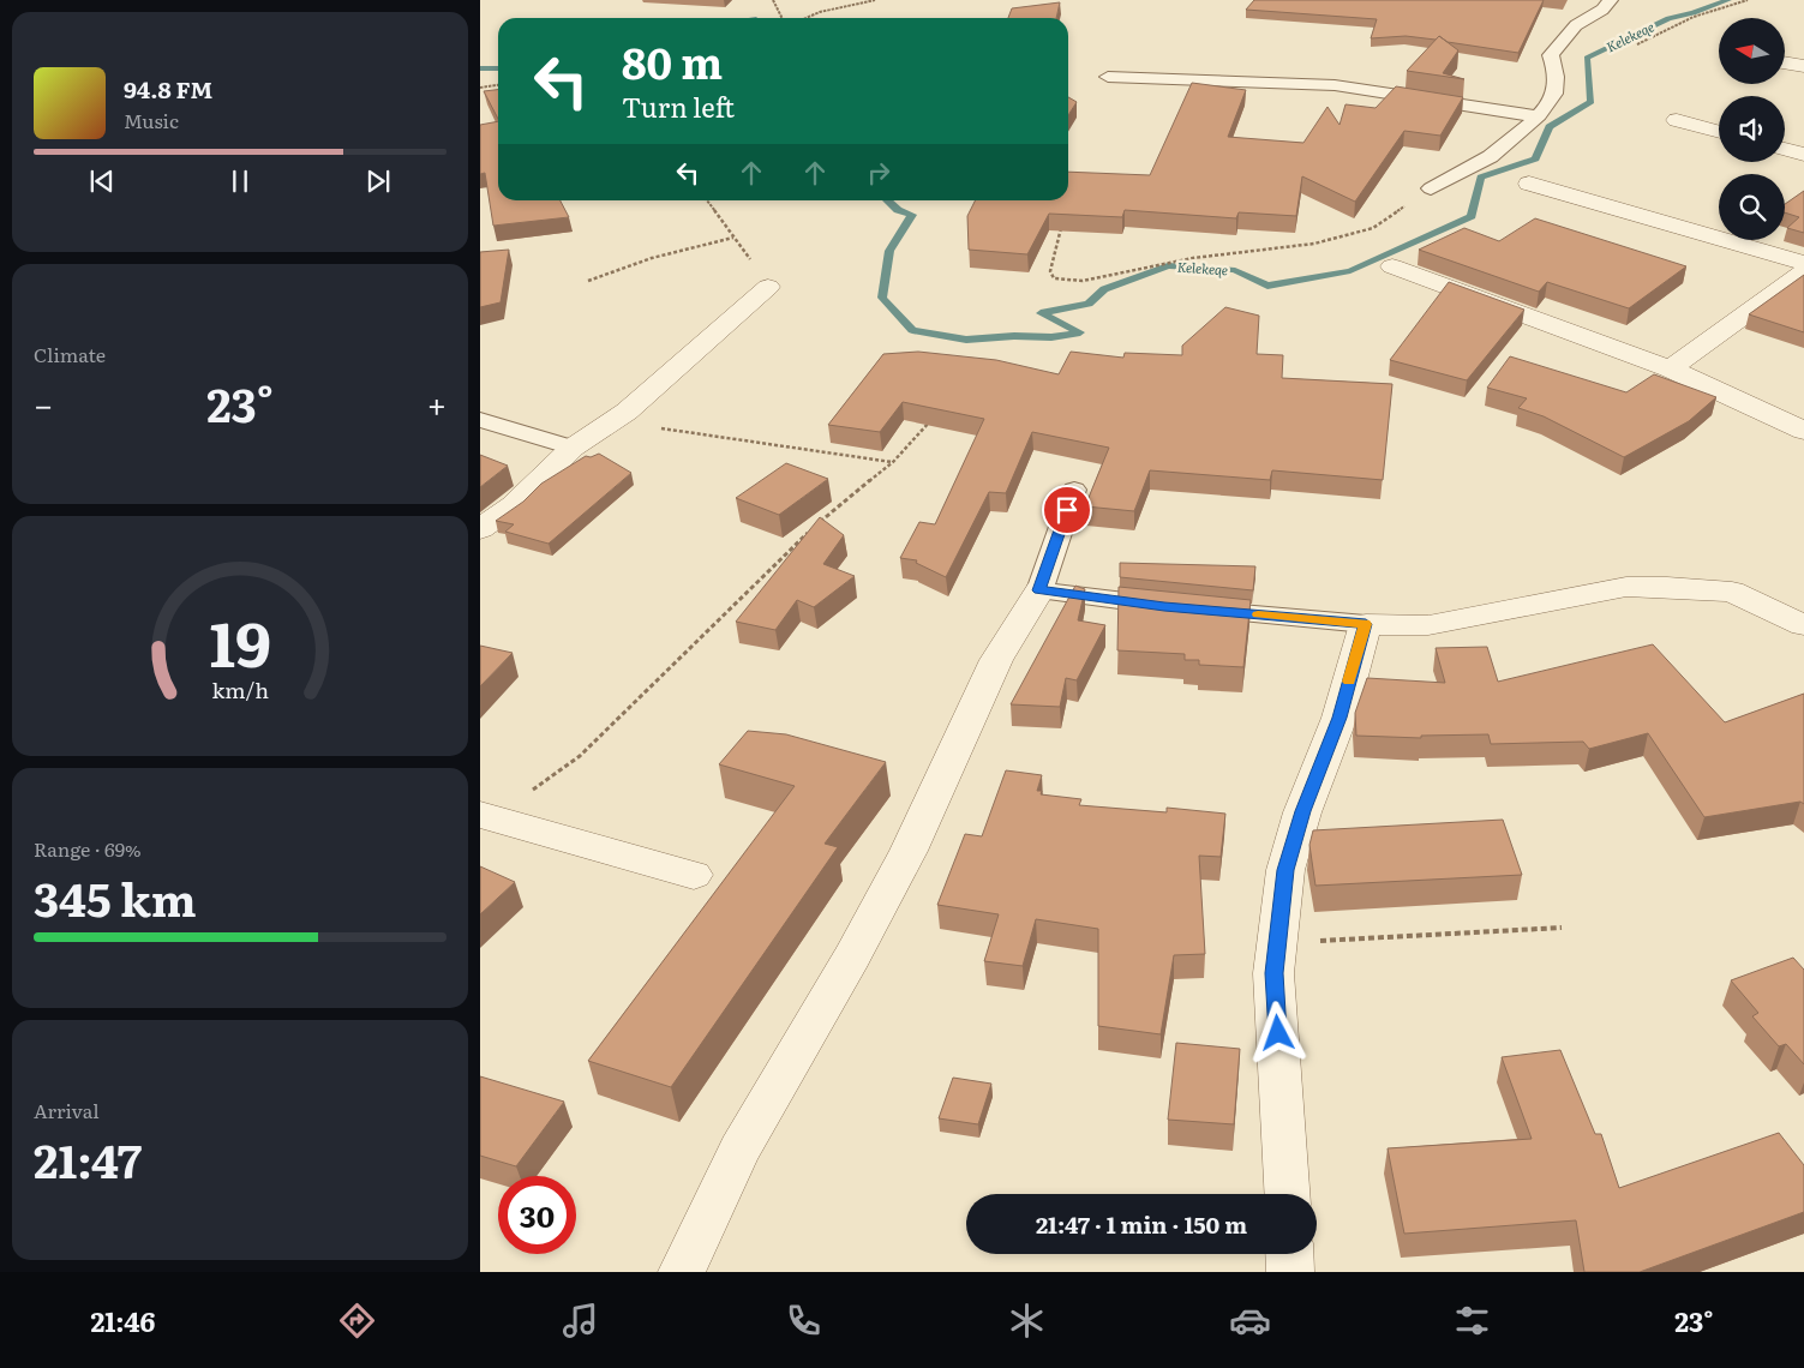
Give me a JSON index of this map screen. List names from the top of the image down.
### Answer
{
  "water": ["Kelekeqe"],
  "north": "left",
  "page": {
    "turn": ["80 m", "Turn left"],
    "song": ["94.8 FM", "Music"],
    "tile": [
      "Climate",
      ["Range · 69%", "345 km"],
      ["Arrival", "21:47"]
    ],
    "heat": ["−", "23°", "+"],
    "limit": "30",
    "trip": "21:47 · 1 min · 150 m",
    "tabs": ["21:46", "23°"],
    "gauge": ["19", "km/h"]
  }
}
